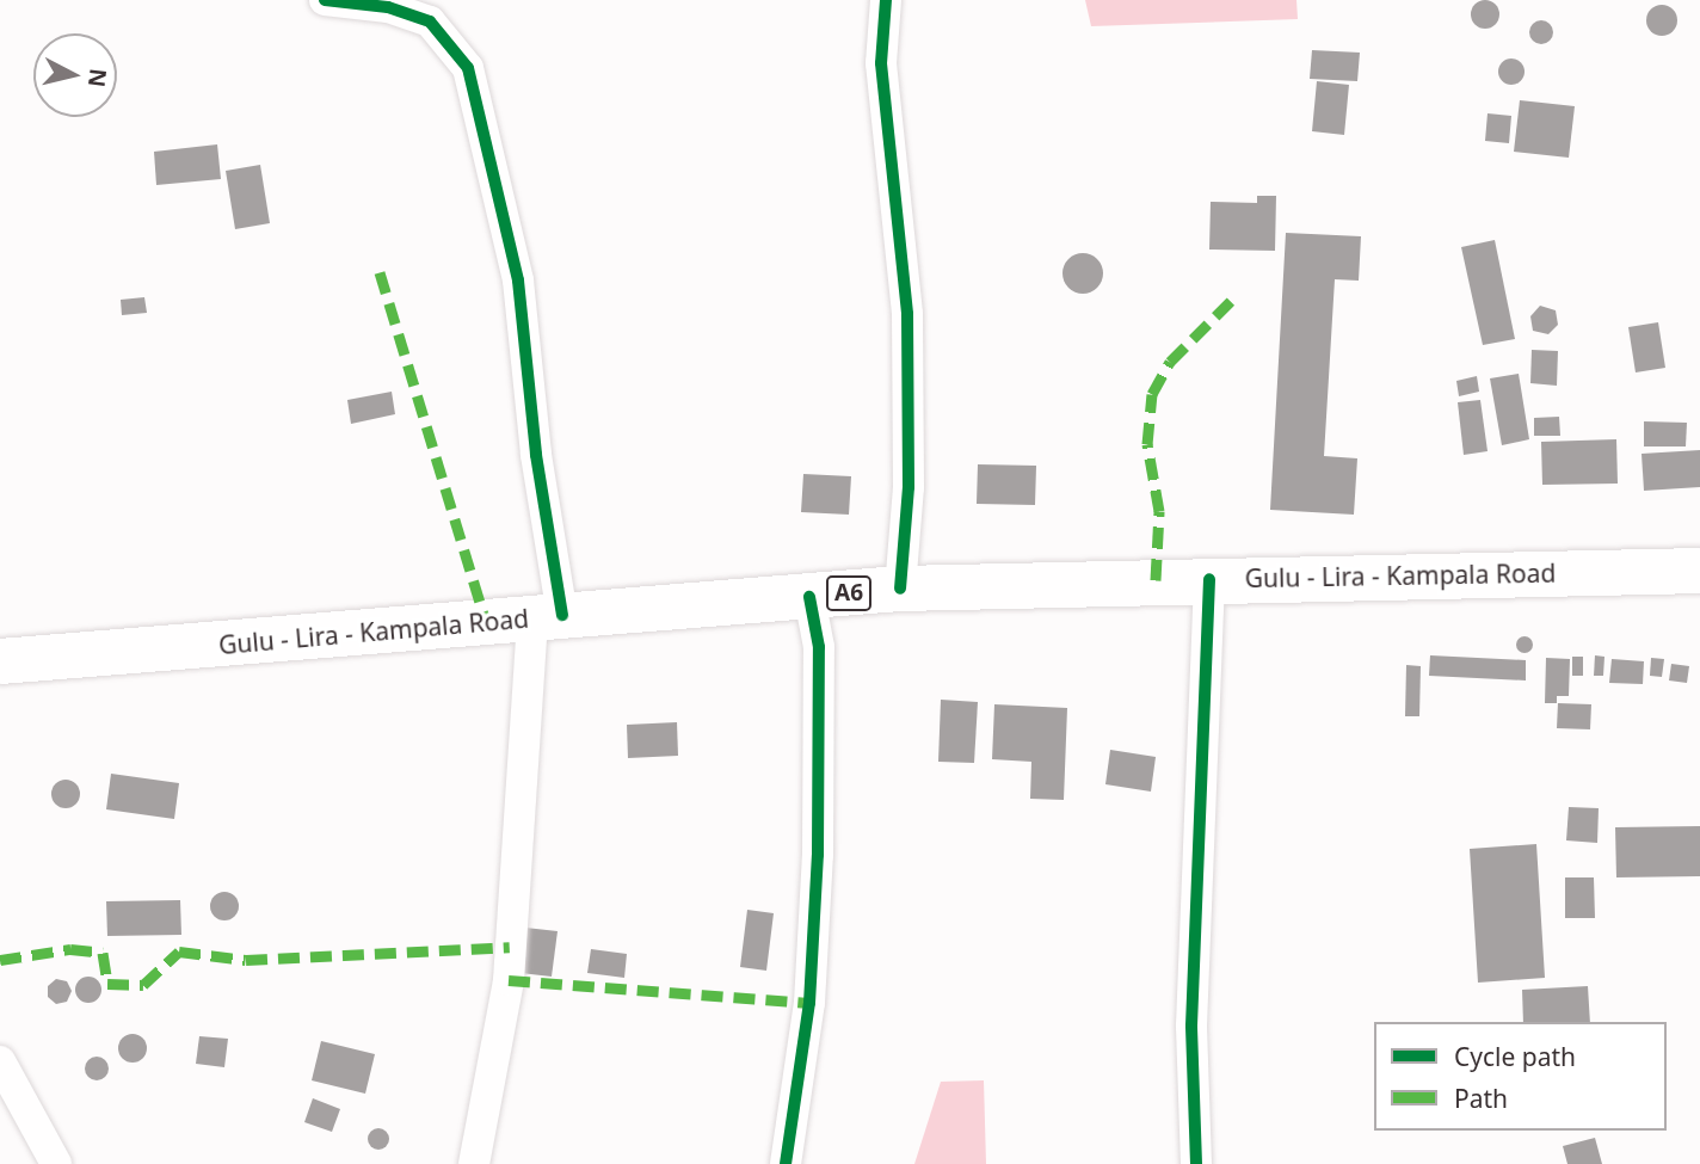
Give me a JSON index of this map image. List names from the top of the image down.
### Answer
{
  "streets": {
    "main road": ["Gulu - Lira - Kampala Road", "A6"]
  },
  "legend": ["Cycle path", "Path"],
  "north": "right"
}
